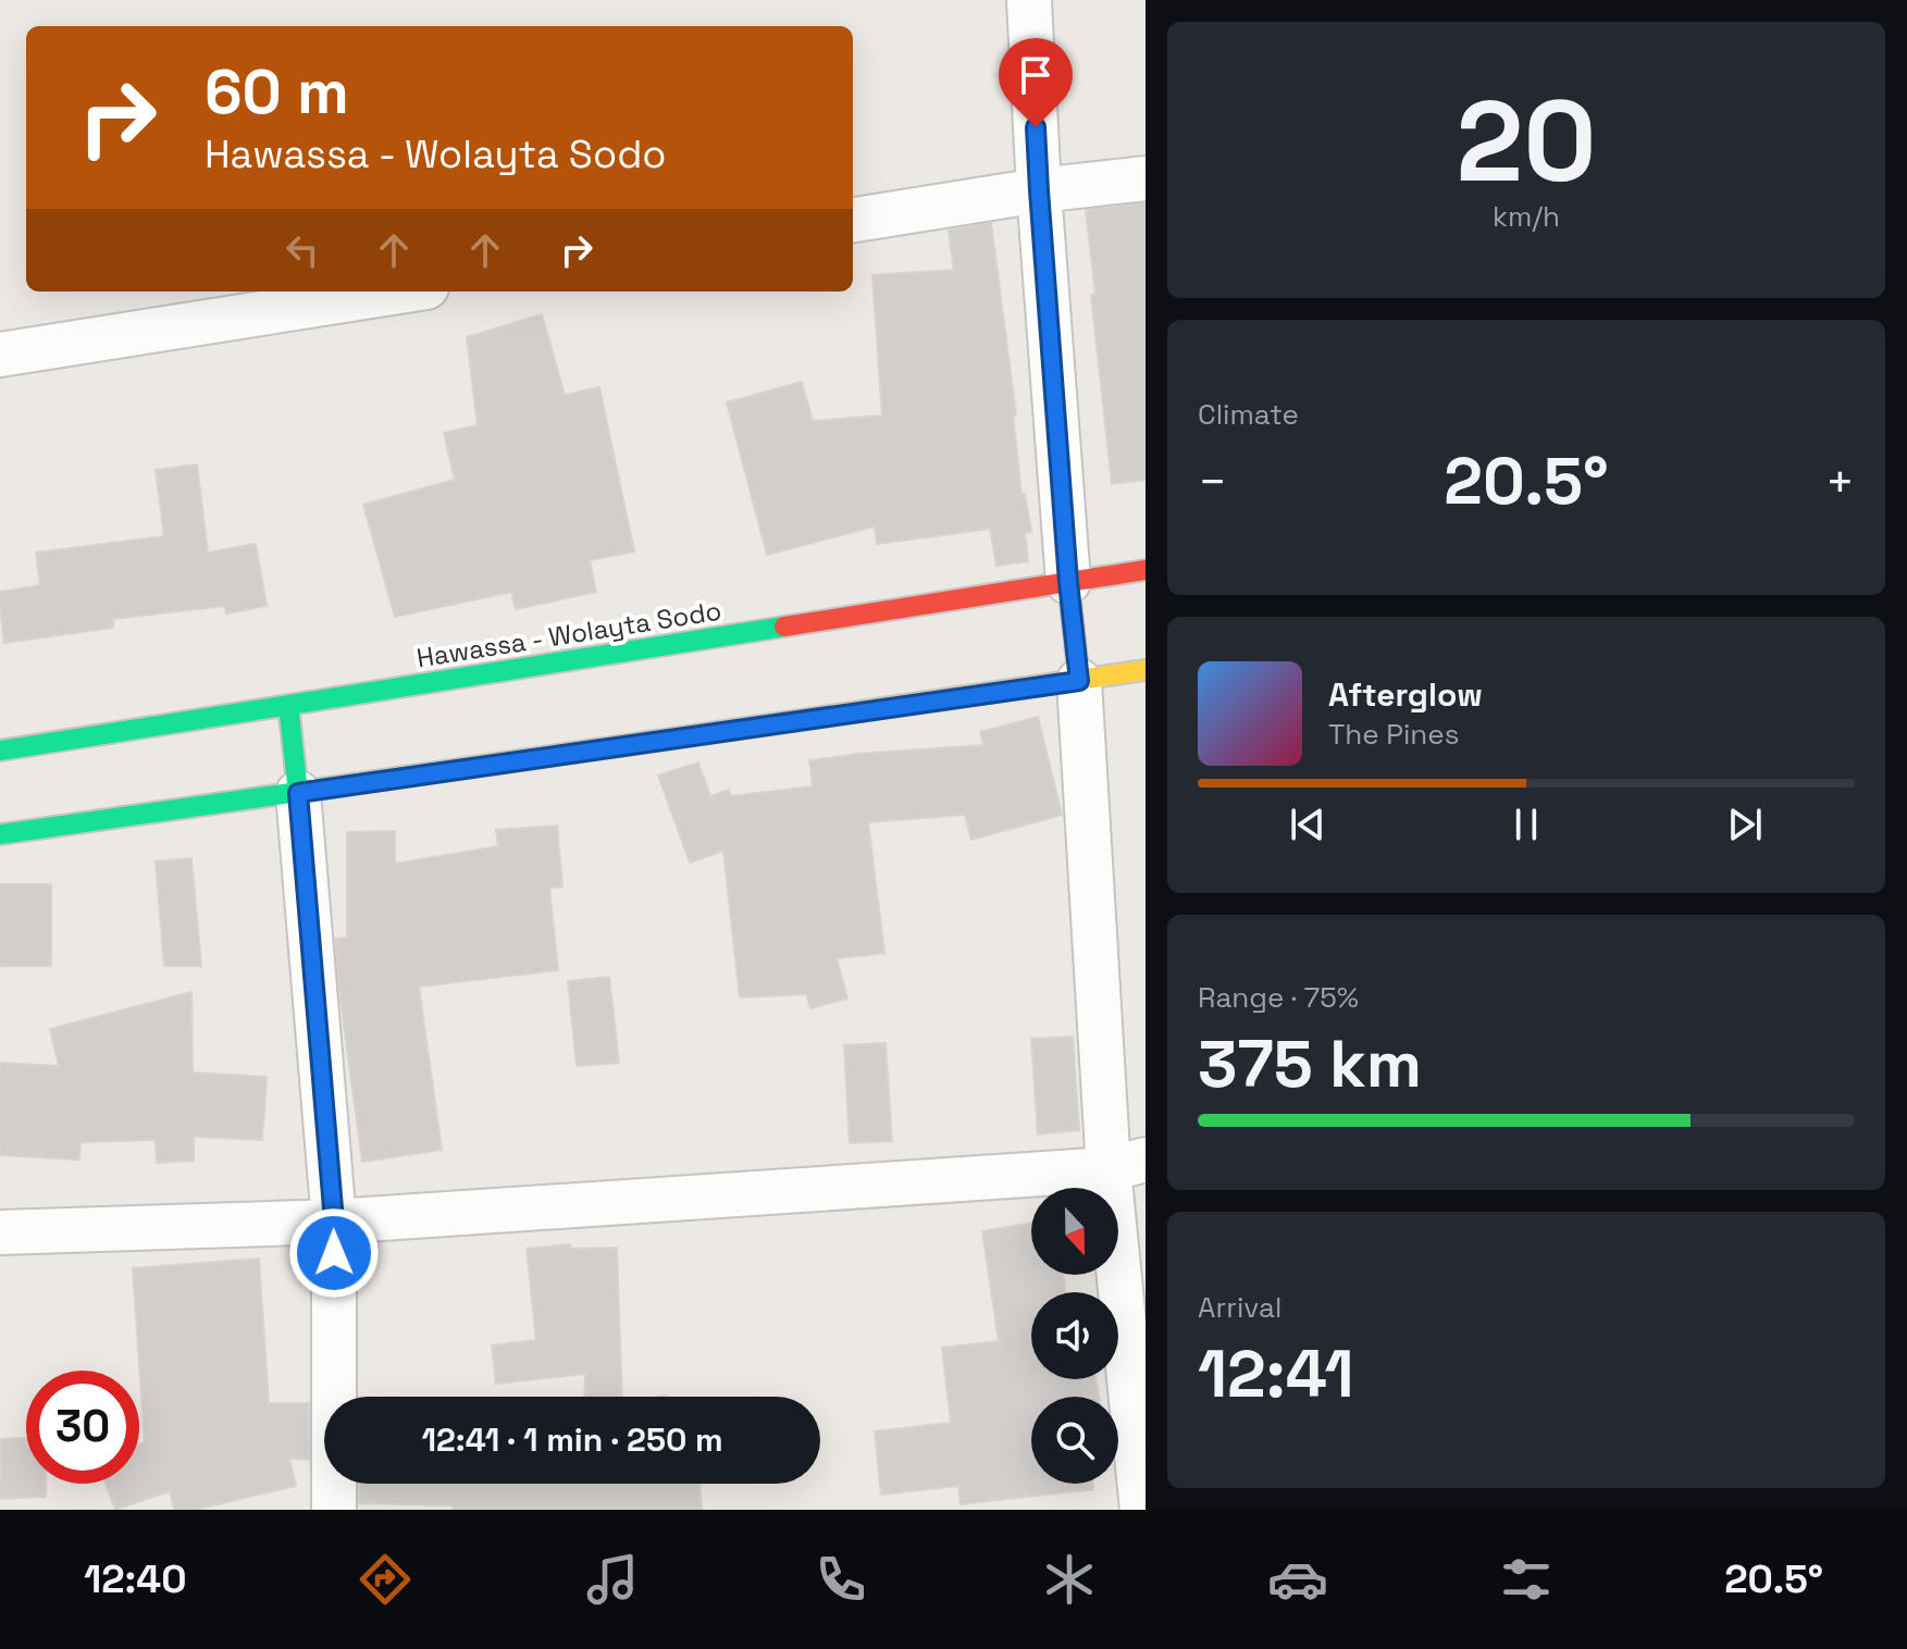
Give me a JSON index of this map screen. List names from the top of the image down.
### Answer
{
  "streets": {
    "main road": ["Hawassa - Wolayta Sodo"]
  },
  "north": "bottom",
  "page": {
    "tile": [
      ["20", "km/h"],
      "Climate",
      ["Range · 75%", "375 km"],
      ["Arrival", "12:41"]
    ],
    "turn": ["60 m", "Hawassa - Wolayta Sodo"],
    "heat": ["−", "20.5°", "+"],
    "song": ["Afterglow", "The Pines"],
    "limit": "30",
    "trip": "12:41 · 1 min · 250 m",
    "tabs": ["12:40", "20.5°"]
  }
}
